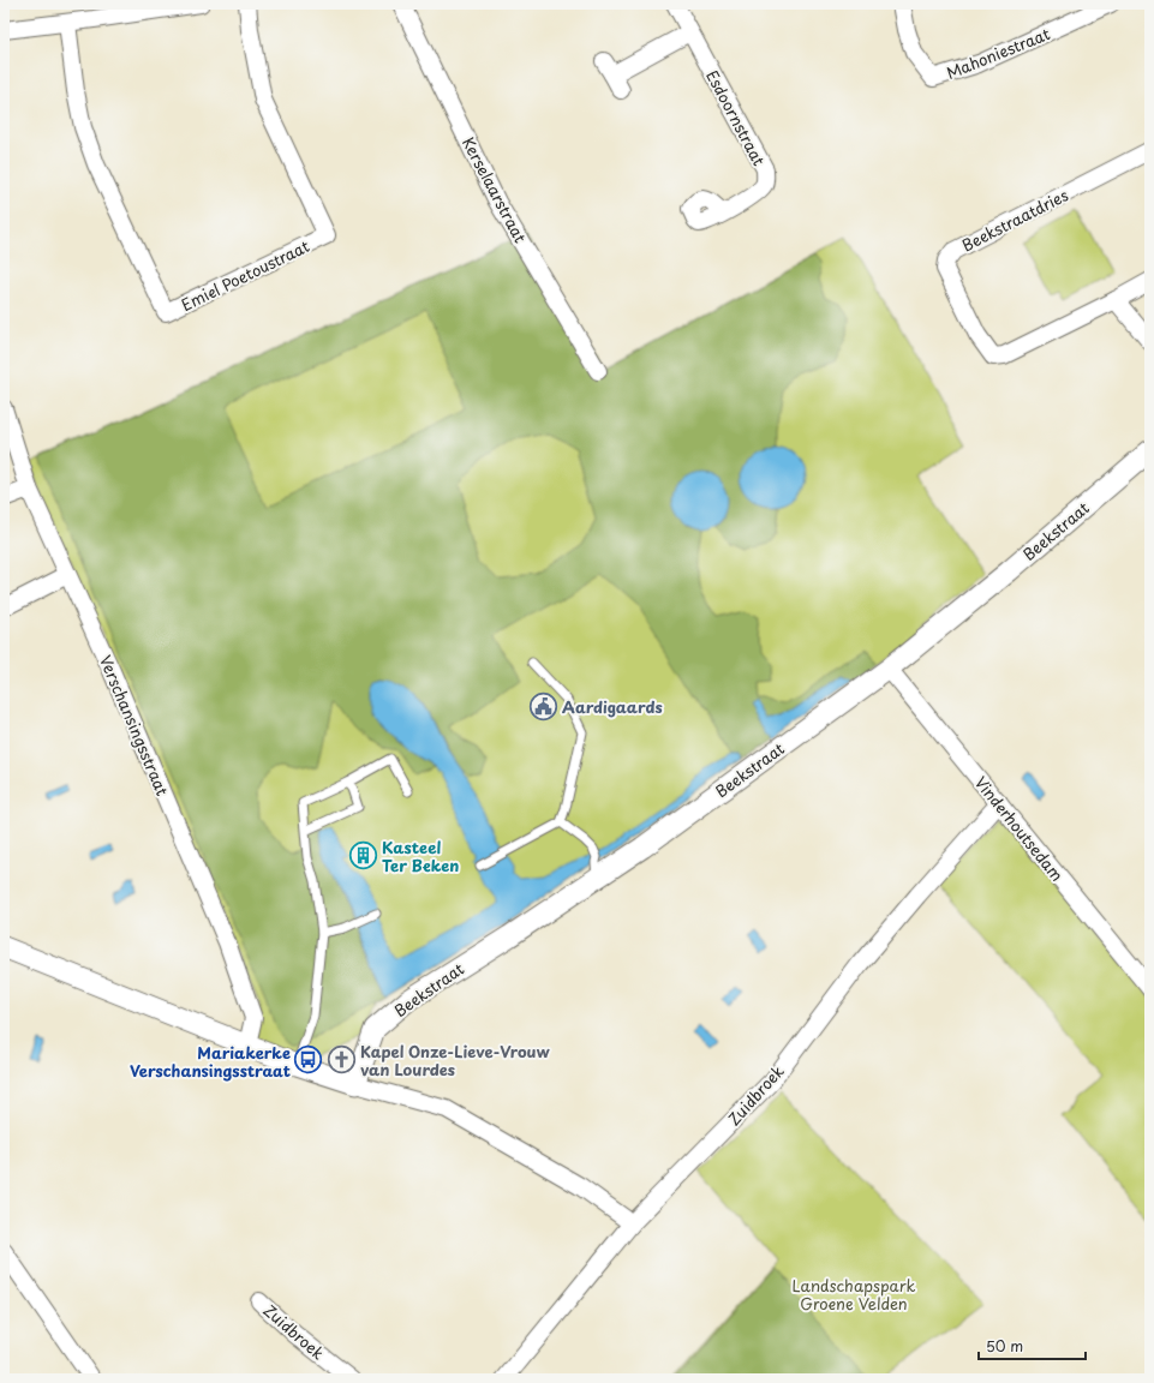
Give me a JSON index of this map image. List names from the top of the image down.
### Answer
{
  "streets": {
    "street": [
      "Mahoniestraat",
      "Esdoornstraat",
      "Kerselaarstraat",
      "Beekstraatdries",
      "Emiel Poetoustraat",
      "Beekstraat",
      "Verschansingsstraat",
      "Vinderhoutsedam",
      "Zuidbroek"
    ]
  },
  "crossings": [
    ["Beekstraat", "Vinderhoutsedam"],
    ["Vinderhoutsedam", "Zuidbroek"]
  ],
  "parks": ["Landschapspark Groene Velden"],
  "places": {
    "public building": ["Aardigaards"],
    "building": ["Kasteel Ter Beken"],
    "church": ["Kapel Onze-Lieve-Vrouw van Lourdes"],
    "bus stop": ["Mariakerke Verschansingsstraat"]
  },
  "scale_bar": "50 m"
}
